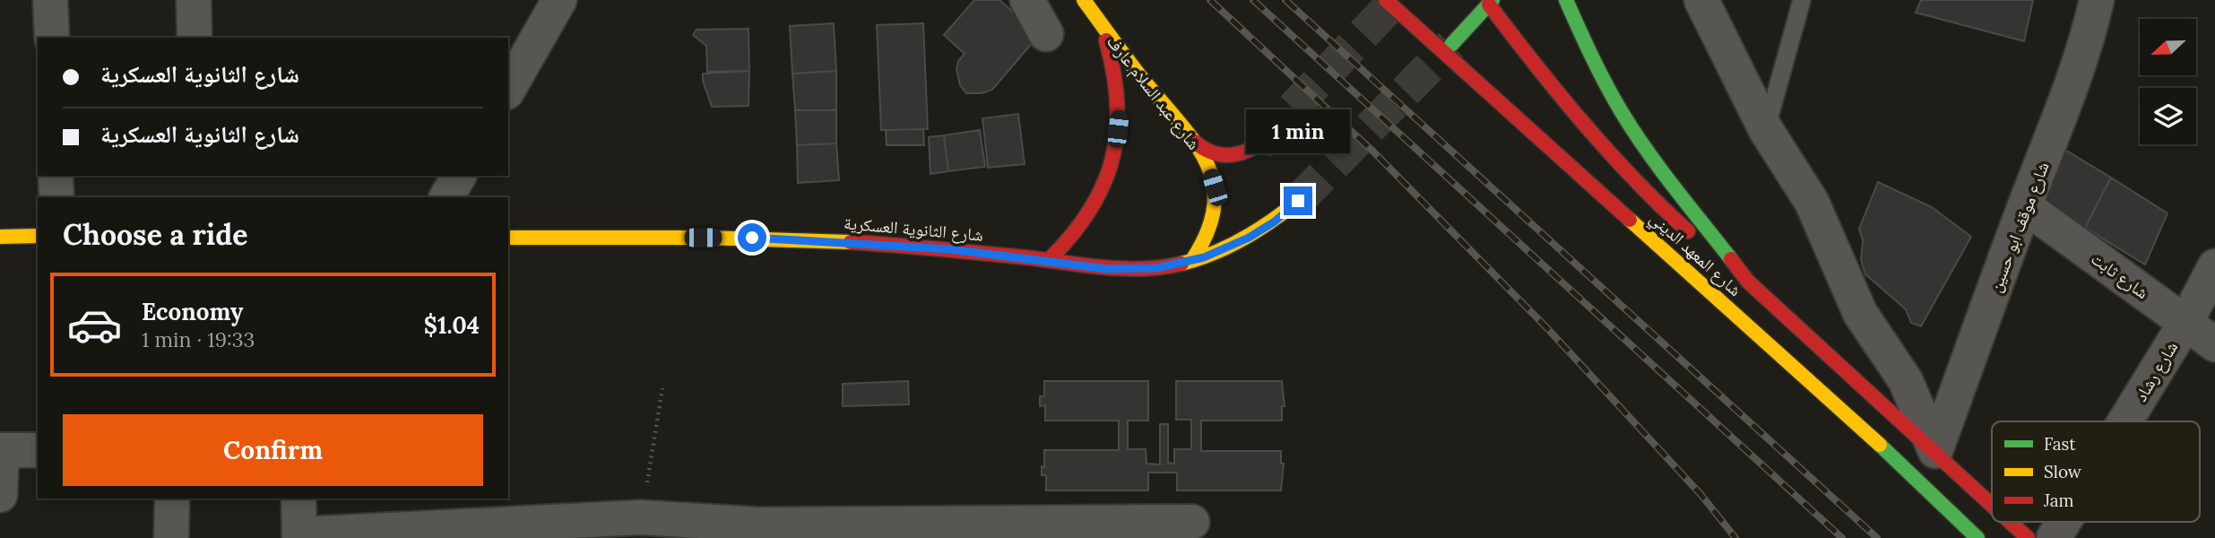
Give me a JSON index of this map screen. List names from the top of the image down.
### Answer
{
  "streets": {
    "main road": ["شارع عبد السلام عارف", "شارع الثانوية العسكرية", "شارع المعهد الديني"],
    "street": ["شارع موقف ابو حسين", "شارع ثابت", "شارع رشاد"]
  },
  "crossings": [
    ["شارع عبد السلام عارف", "شارع الثانوية العسكرية"],
    ["شارع موقف ابو حسين", "شارع المعهد الديني"],
    ["شارع موقف ابو حسين", "شارع ثابت"],
    ["شارع ثابت", "شارع رشاد"]
  ],
  "legend": ["Fast", "Slow", "Jam"],
  "north": "left",
  "page": {
    "banner": ["شارع الثانوية العسكرية", "شارع الثانوية العسكرية"],
    "bubble": "1 min",
    "heading": "Choose a ride",
    "list": [
      {
        "name": "Economy",
        "note": "1 min · 19:33",
        "value": "$1.04"
      }
    ],
    "buttons": "Confirm"
  }
}
